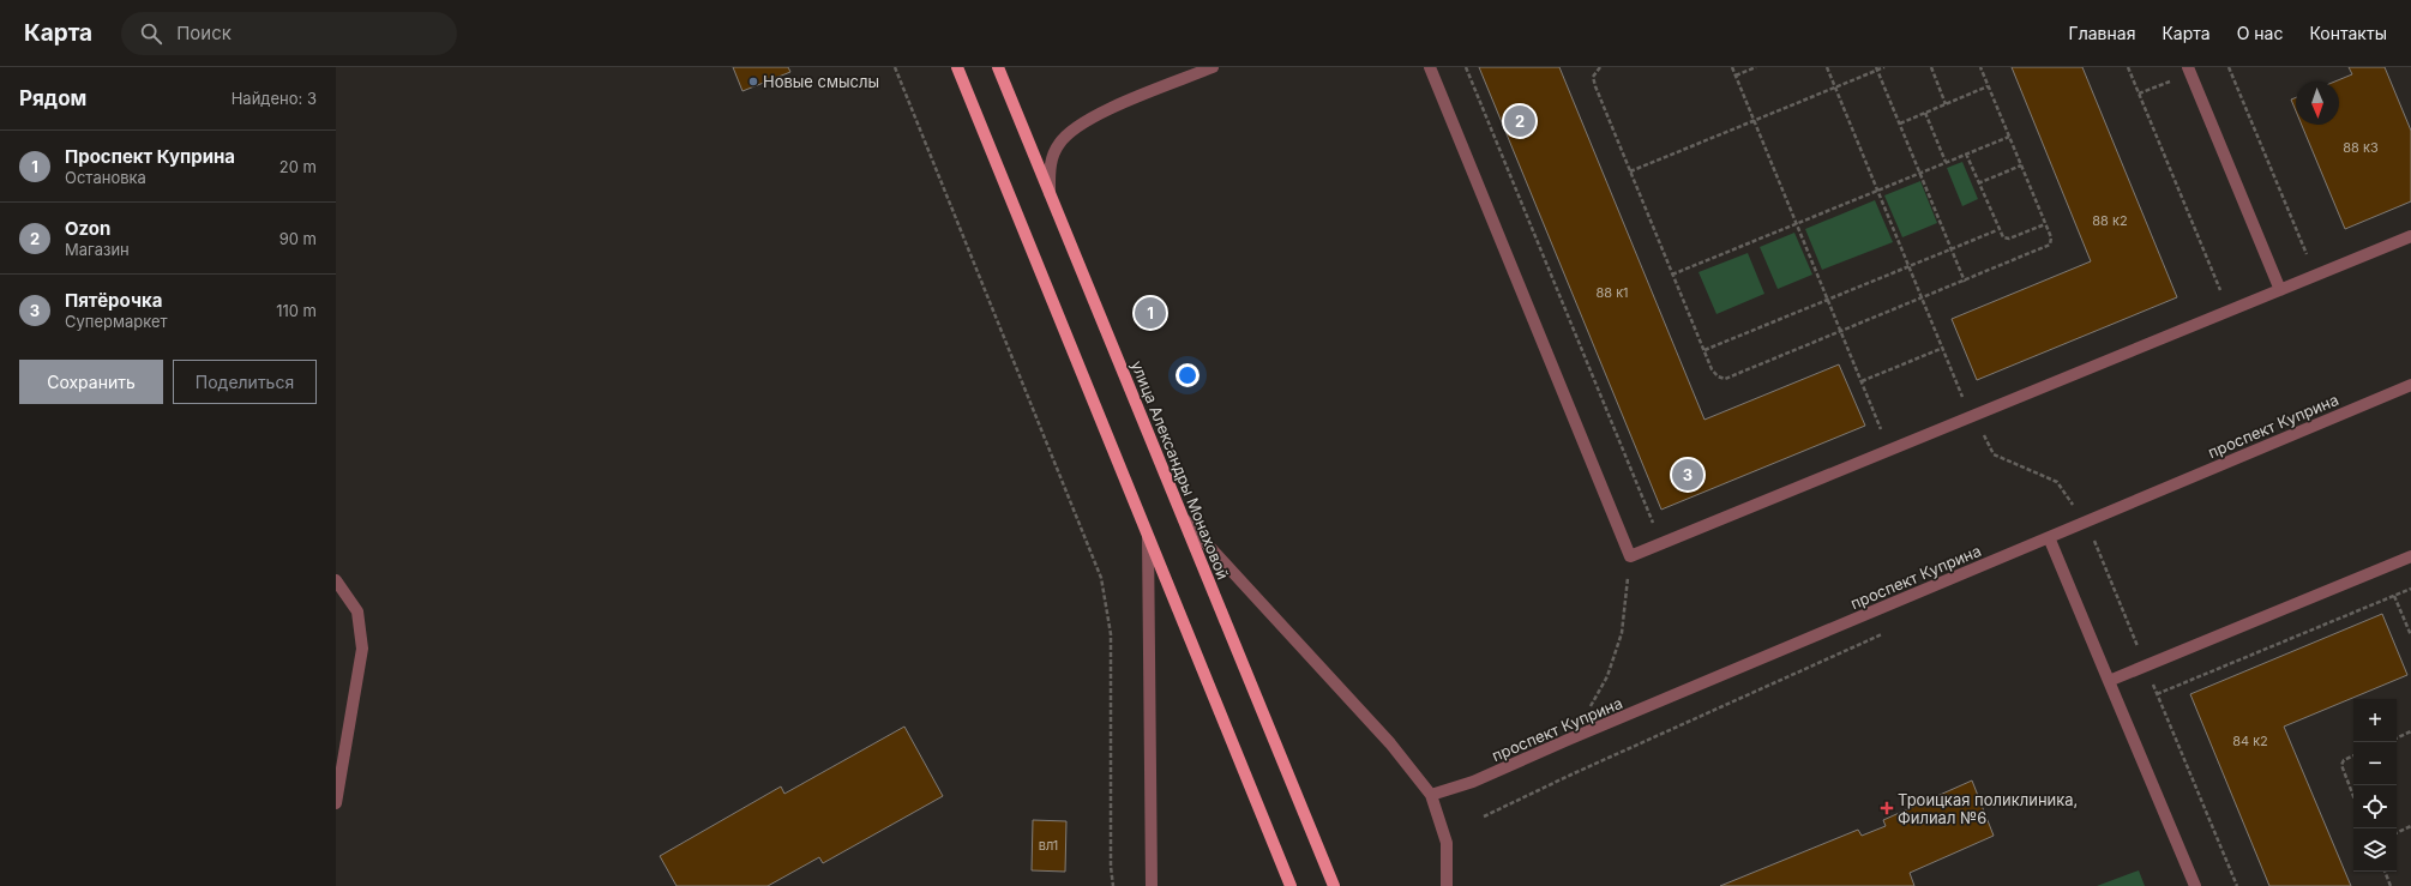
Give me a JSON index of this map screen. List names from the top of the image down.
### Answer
{
  "streets": {
    "main road": ["улица Александры Монаховой"],
    "street": ["проспект Куприна"]
  },
  "places": {
    "other": ["Новые смыслы"],
    "health": ["Троицкая поликлиника, Филиал №6"]
  },
  "house_numbers": [
    "88 к3",
    "88 к2",
    "88 к1",
    "84 к2",
    "вл1"
  ],
  "north": "bottom",
  "page": {
    "header": "Карта",
    "search": "Поиск",
    "nav": [
      "Главная",
      "Карта",
      "О нас",
      "Контакты"
    ],
    "heading": ["Рядом", "Найдено: 3"],
    "pins": ["2", "1", "3"],
    "list": [
      {
        "mark": "1",
        "name": "Проспект Куприна",
        "note": "Остановка",
        "value": "20 m"
      },
      {
        "mark": "2",
        "name": "Ozon",
        "note": "Магазин",
        "value": "90 m"
      },
      {
        "mark": "3",
        "name": "Пятёрочка",
        "note": "Супермаркет",
        "value": "110 m"
      }
    ],
    "buttons": ["Сохранить", "Поделиться"],
    "map_buttons": ["+", "−"]
  }
}
